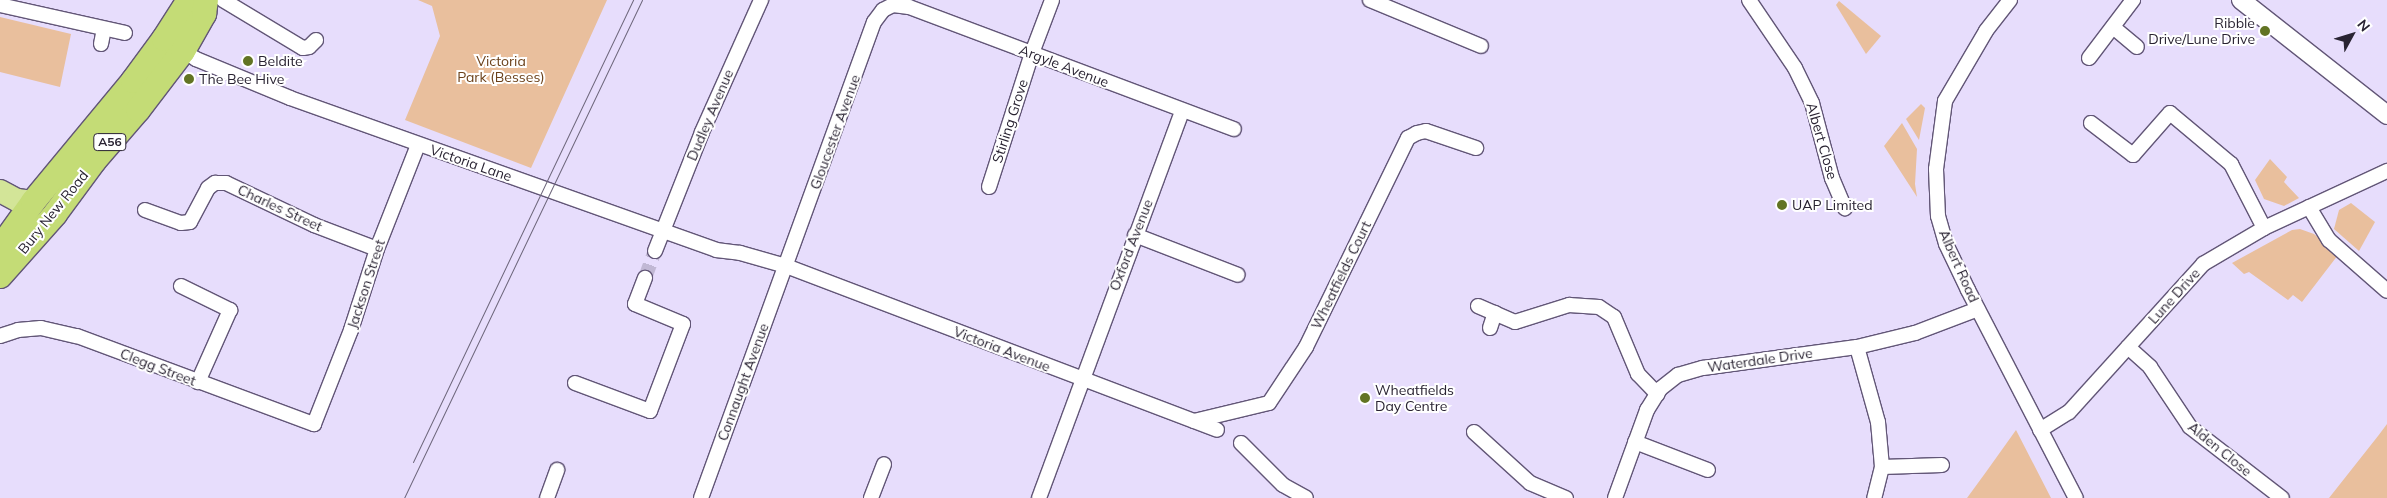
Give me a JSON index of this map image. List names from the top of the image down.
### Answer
{
  "streets": {
    "highway": ["A56", "Bury New Road"],
    "street": [
      "Argyle Avenue",
      "Dudley Avenue",
      "Stirling Grove",
      "Gloucester Avenue",
      "Albert Close",
      "Victoria Lane",
      "Charles Street",
      "Oxford Avenue",
      "Albert Road",
      "Wheatfields Court",
      "Jackson Street",
      "Lune Drive",
      "Victoria Avenue",
      "Waterdale Drive",
      "Clegg Street",
      "Connaught Avenue",
      "Alden Close"
    ]
  },
  "crossings": [
    ["Argyle Avenue", "Stirling Grove"],
    ["Argyle Avenue", "Gloucester Avenue"],
    ["Argyle Avenue", "Oxford Avenue"],
    ["Dudley Avenue", "Victoria Lane"],
    ["Gloucester Avenue", "Victoria Lane"],
    ["Gloucester Avenue", "Victoria Avenue"],
    ["Gloucester Avenue", "Connaught Avenue"],
    ["Victoria Lane", "Bury New Road"],
    ["Victoria Lane", "Jackson Street"],
    ["Victoria Lane", "Victoria Avenue"],
    ["Victoria Lane", "Connaught Avenue"],
    ["Charles Street", "Jackson Street"],
    ["Oxford Avenue", "Victoria Avenue"],
    ["Albert Road", "Lune Drive"],
    ["Albert Road", "Waterdale Drive"],
    ["Wheatfields Court", "Victoria Avenue"],
    ["Jackson Street", "Clegg Street"],
    ["Lune Drive", "Alden Close"],
    ["Victoria Avenue", "Connaught Avenue"]
  ],
  "parks": ["Victoria Park (Besses)"],
  "places": [
    "Ribble Drive/Lune Drive",
    "Beldite",
    "The Bee Hive",
    "UAP Limited",
    "Wheatfields Day Centre"
  ],
  "north": "top right"
}
